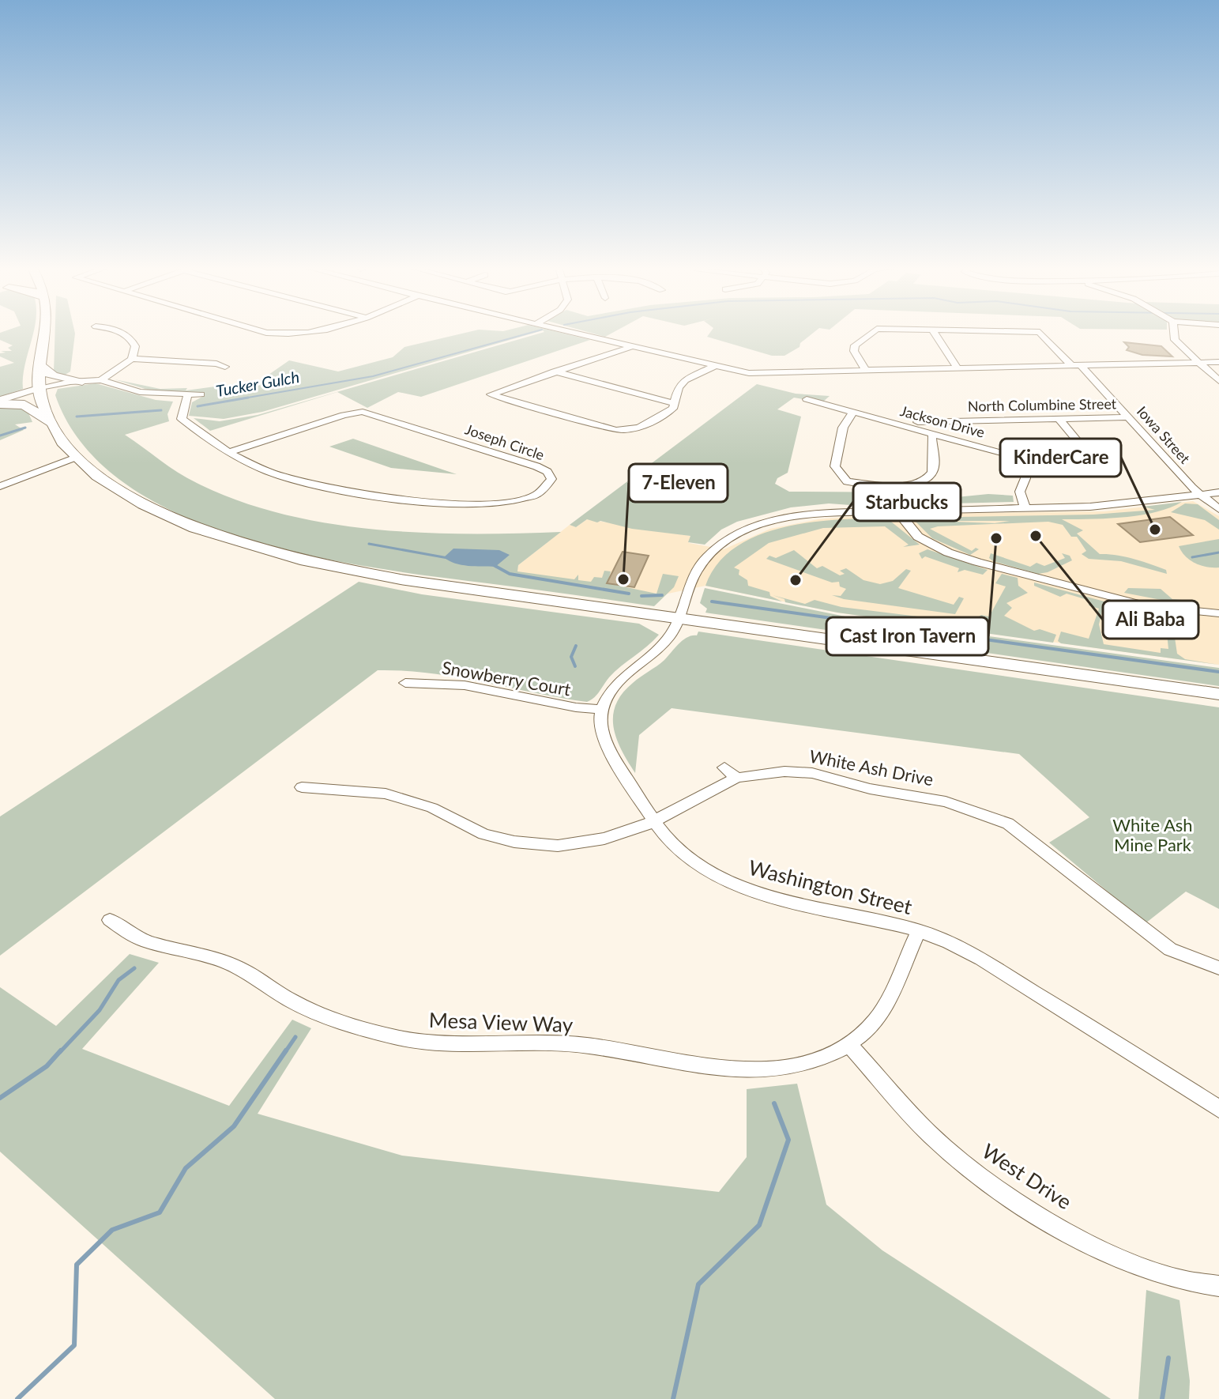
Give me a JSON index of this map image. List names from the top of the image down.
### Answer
{
  "streets": {
    "street": [
      "North Columbine Street",
      "Jackson Drive",
      "Iowa Street",
      "Joseph Circle",
      "Snowberry Court",
      "White Ash Drive",
      "Washington Street",
      "Mesa View Way",
      "West Drive"
    ]
  },
  "crossings": [
    ["North Columbine Street", "Iowa Street"],
    ["Snowberry Court", "Washington Street"],
    ["White Ash Drive", "Washington Street"],
    ["Washington Street", "Mesa View Way"],
    ["Mesa View Way", "West Drive"]
  ],
  "water": ["Tucker Gulch"],
  "parks": ["White Ash Mine Park"],
  "places": [
    "KinderCare",
    "Ali Baba",
    "Cast Iron Tavern",
    "7-Eleven",
    "Starbucks"
  ]
}
